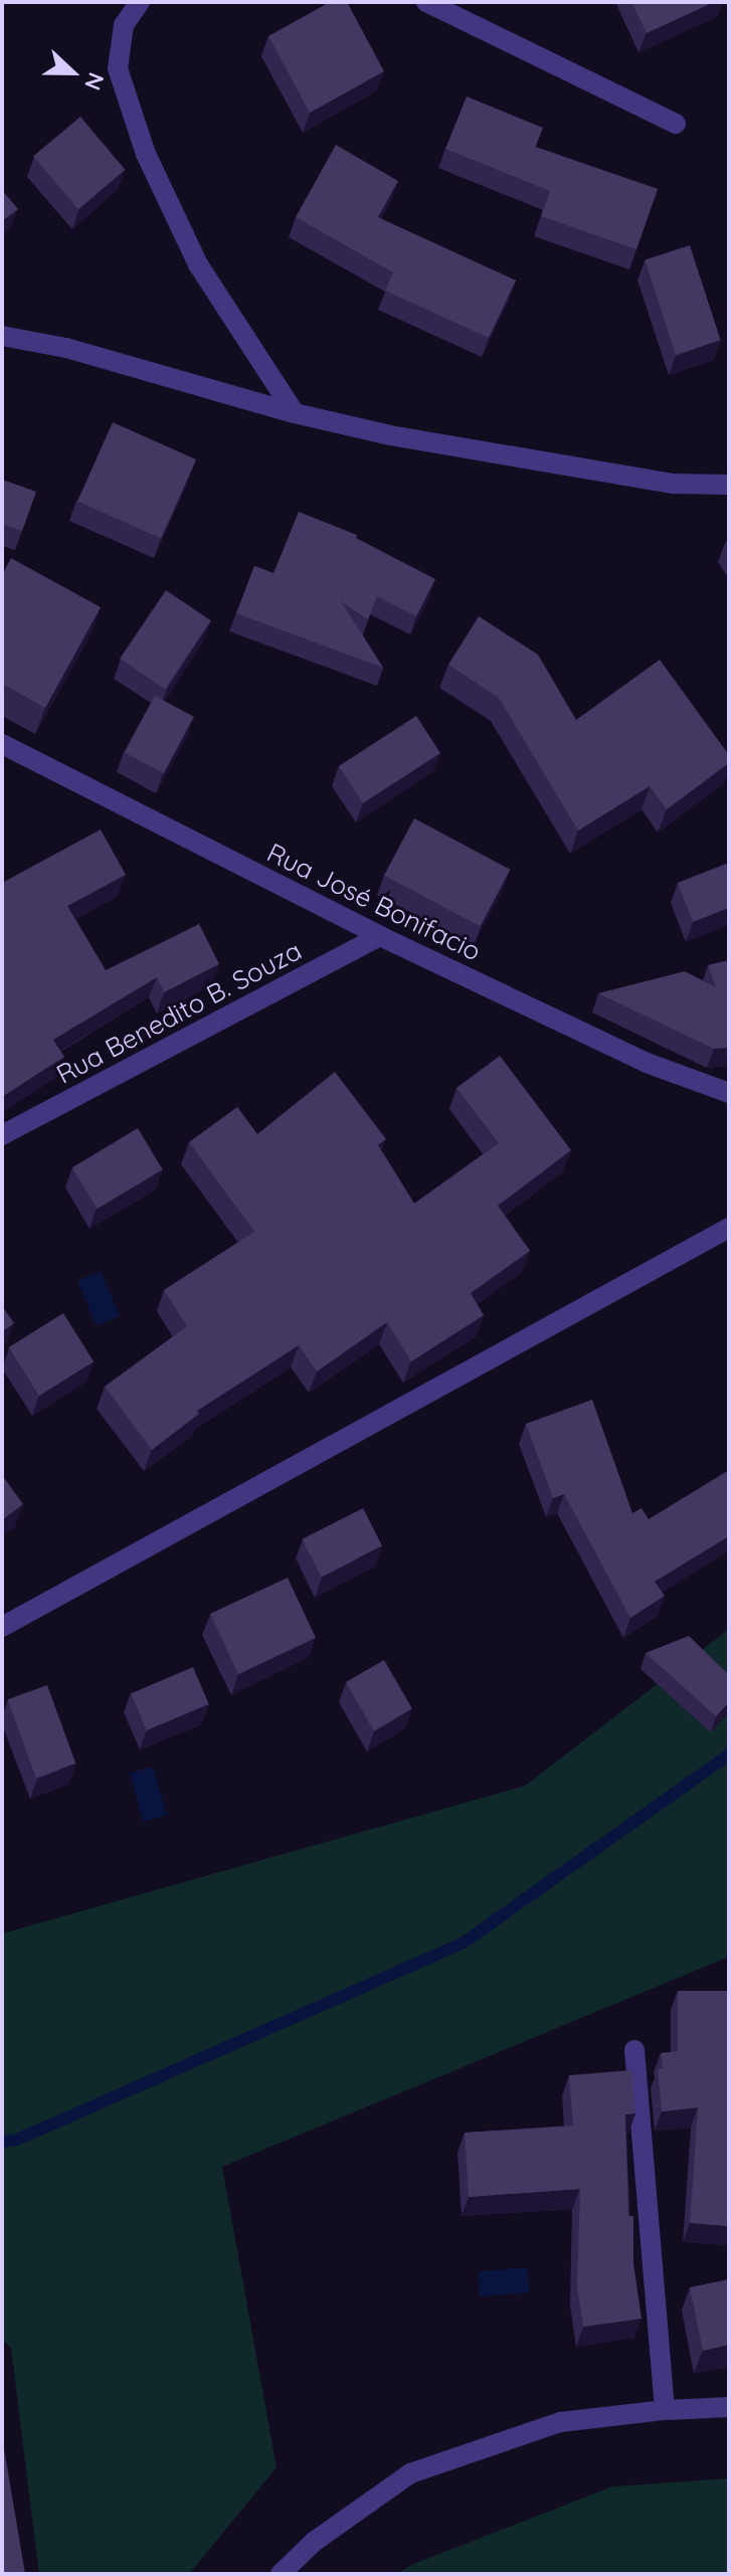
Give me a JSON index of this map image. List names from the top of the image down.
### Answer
{
  "streets": {
    "street": ["Rua José Bonifacio", "Rua Benedito B. Souza"]
  },
  "crossings": [
    ["Rua José Bonifacio", "Rua Benedito B. Souza"]
  ],
  "north": "right"
}
